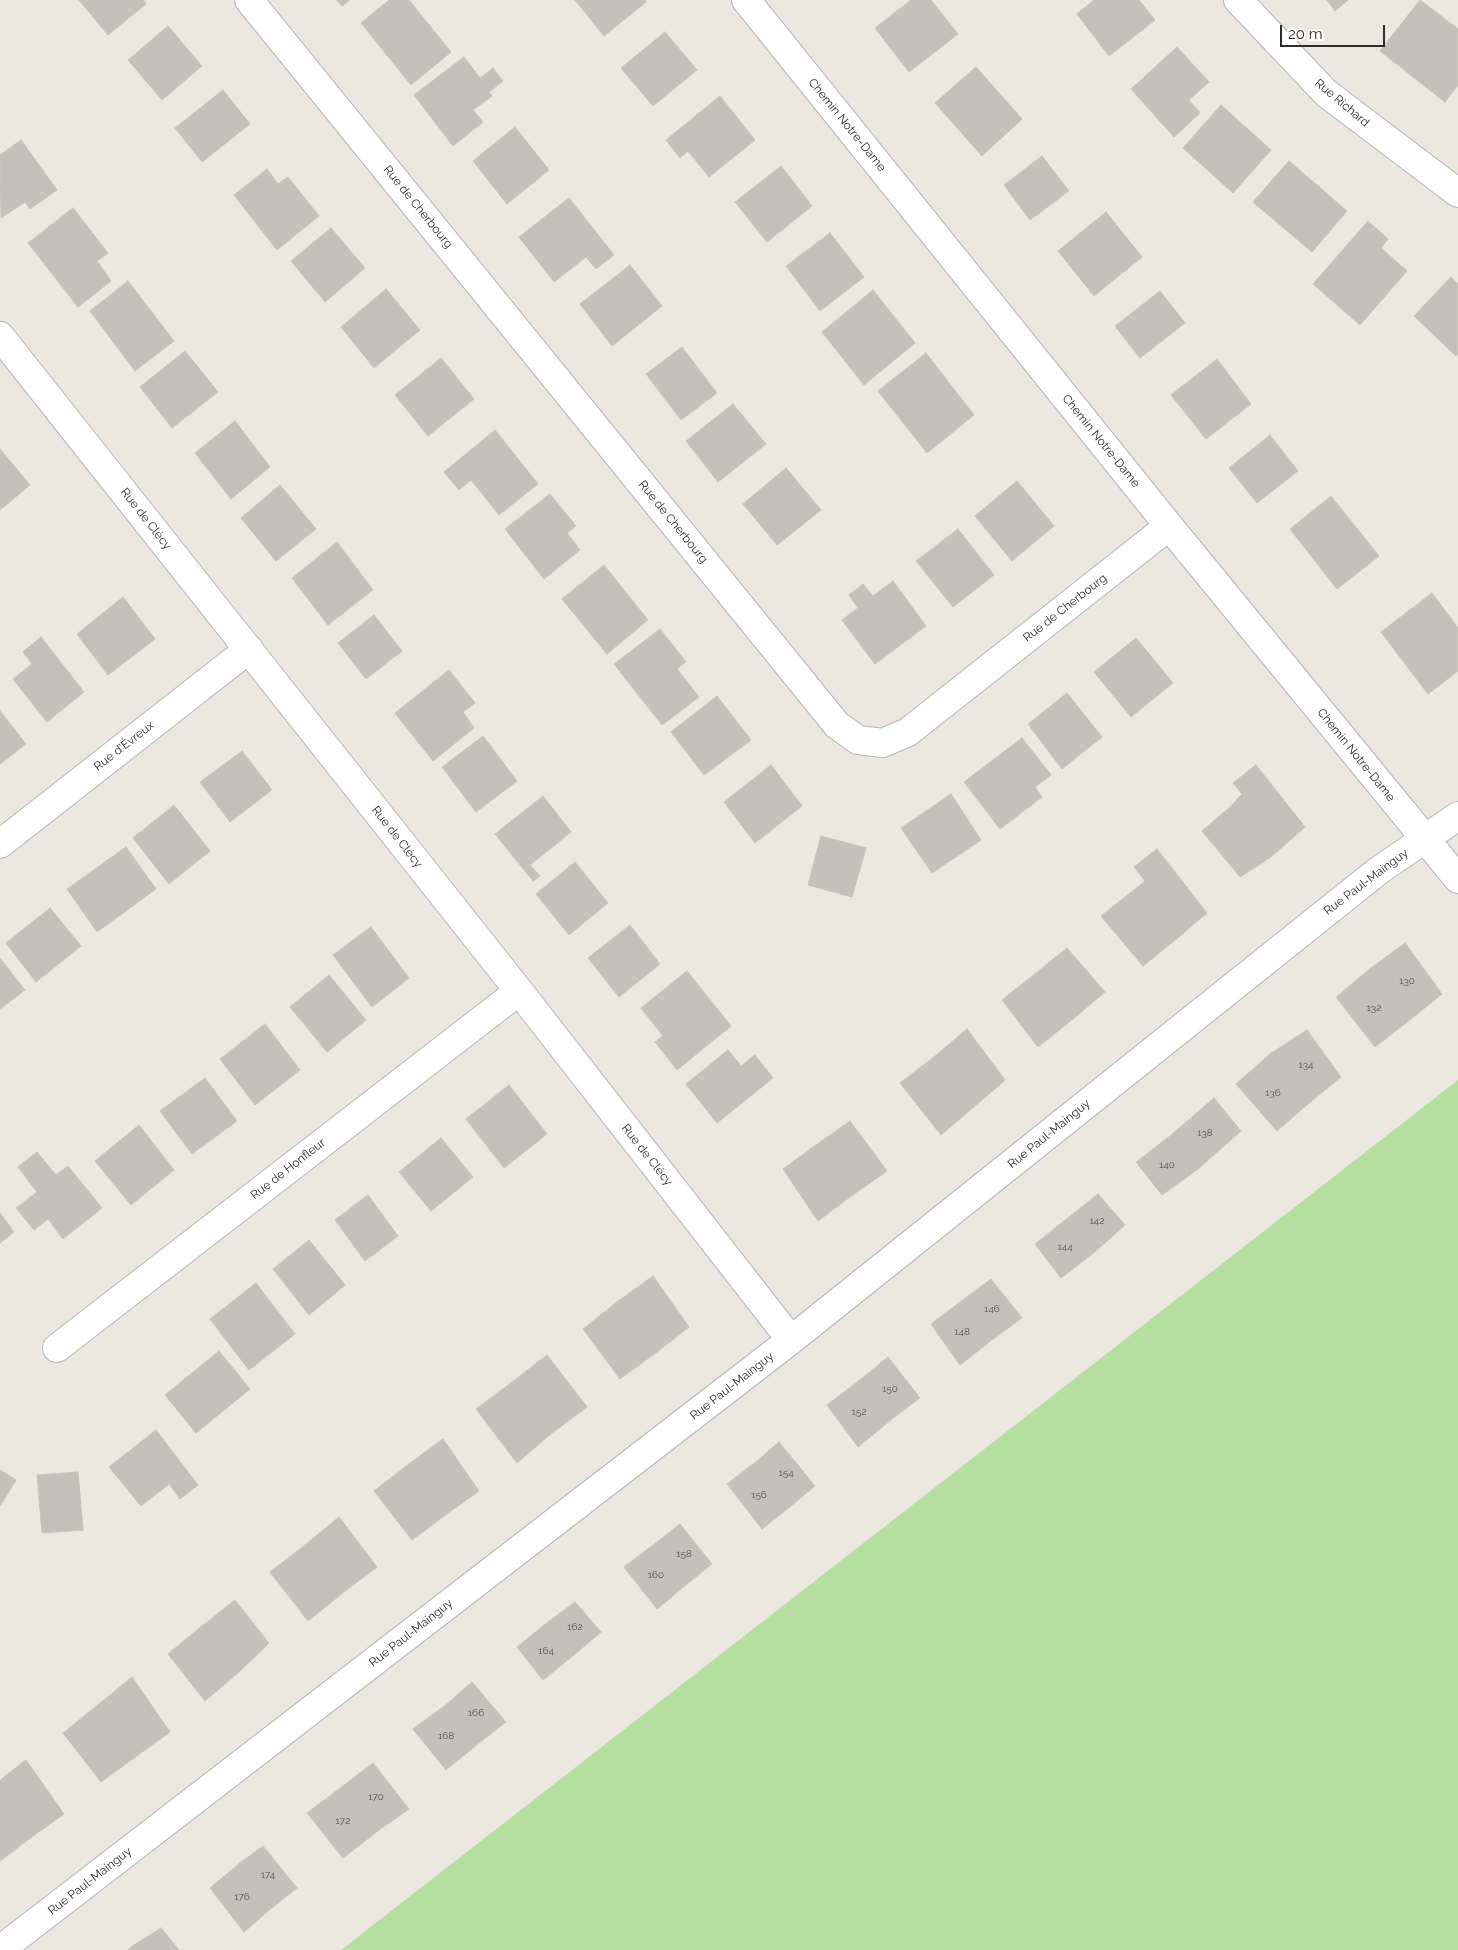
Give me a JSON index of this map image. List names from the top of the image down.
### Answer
{
  "streets": {
    "street": [
      "Rue Richard",
      "Chemin Notre-Dame",
      "Rue de Cherbourg",
      "Rue de Clécy",
      "Rue d'Évreux",
      "Rue Paul-Mainguy",
      "Rue de Honfleur"
    ]
  },
  "crossings": [
    ["Chemin Notre-Dame", "Rue de Cherbourg"],
    ["Chemin Notre-Dame", "Rue Paul-Mainguy"],
    ["Rue de Clécy", "Rue d'Évreux"],
    ["Rue de Clécy", "Rue Paul-Mainguy"],
    ["Rue de Clécy", "Rue de Honfleur"]
  ],
  "house_numbers": [
    "130",
    "132",
    "134",
    "136",
    "138",
    "140",
    "142",
    "144",
    "146",
    "148",
    "150",
    "152",
    "154",
    "156",
    "158",
    "160",
    "162",
    "164",
    "166",
    "168",
    "170",
    "172",
    "174",
    "176"
  ],
  "scale_bar": "20 m"
}
